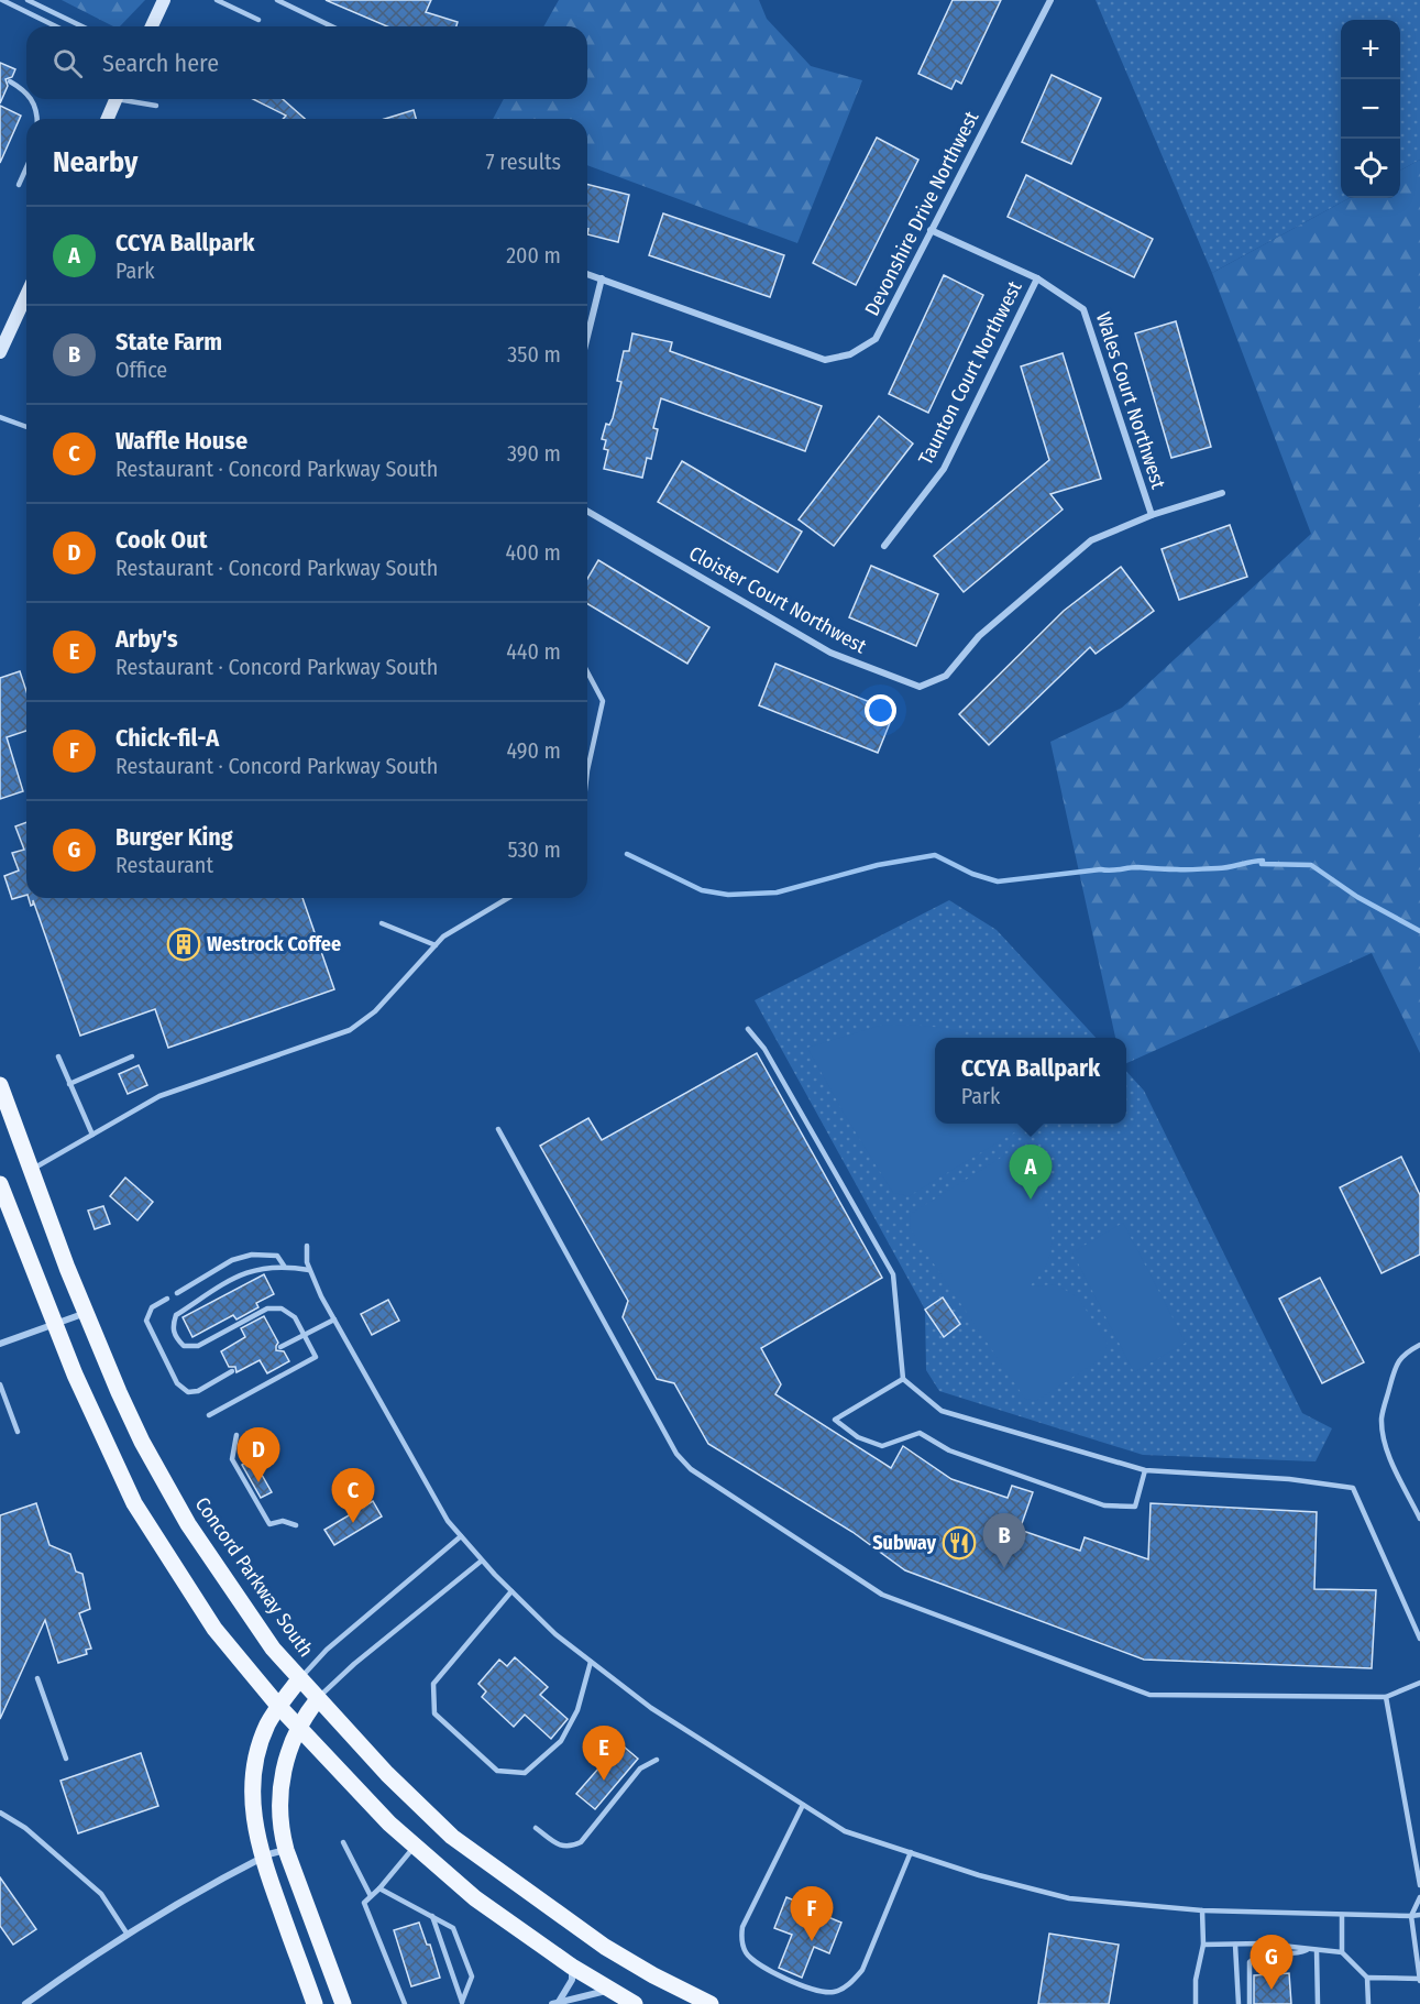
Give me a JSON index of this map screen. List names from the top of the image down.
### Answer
{
  "streets": {
    "main road": ["Concord Parkway South"],
    "street": [
      "Devonshire Drive Northwest",
      "Taunton Court Northwest",
      "Wales Court Northwest",
      "Cloister Court Northwest"
    ]
  },
  "crossings": [
    ["Devonshire Drive Northwest", "Wales Court Northwest"],
    ["Taunton Court Northwest", "Wales Court Northwest"],
    ["Wales Court Northwest", "Cloister Court Northwest"]
  ],
  "places": {
    "building": ["Westrock Coffee"],
    "restaurant": ["Subway"]
  },
  "page": {
    "map_buttons": ["+", "−"],
    "search": "Search here",
    "heading": ["Nearby", "7 results"],
    "list": [
      {
        "mark": "A",
        "name": "CCYA Ballpark",
        "note": "Park",
        "value": "200 m"
      },
      {
        "mark": "B",
        "name": "State Farm",
        "note": "Office",
        "value": "350 m"
      },
      {
        "mark": "C",
        "name": "Waffle House",
        "note": "Restaurant · Concord Parkway South",
        "value": "390 m"
      },
      {
        "mark": "D",
        "name": "Cook Out",
        "note": "Restaurant · Concord Parkway South",
        "value": "400 m"
      },
      {
        "mark": "E",
        "name": "Arby's",
        "note": "Restaurant · Concord Parkway South",
        "value": "440 m"
      },
      {
        "mark": "F",
        "name": "Chick-fil-A",
        "note": "Restaurant · Concord Parkway South",
        "value": "490 m"
      },
      {
        "mark": "G",
        "name": "Burger King",
        "note": "Restaurant",
        "value": "530 m"
      }
    ],
    "popup": ["CCYA Ballpark", "Park"],
    "pins": [
      "A",
      "D",
      "C",
      "B",
      "E",
      "F",
      "G"
    ]
  }
}
